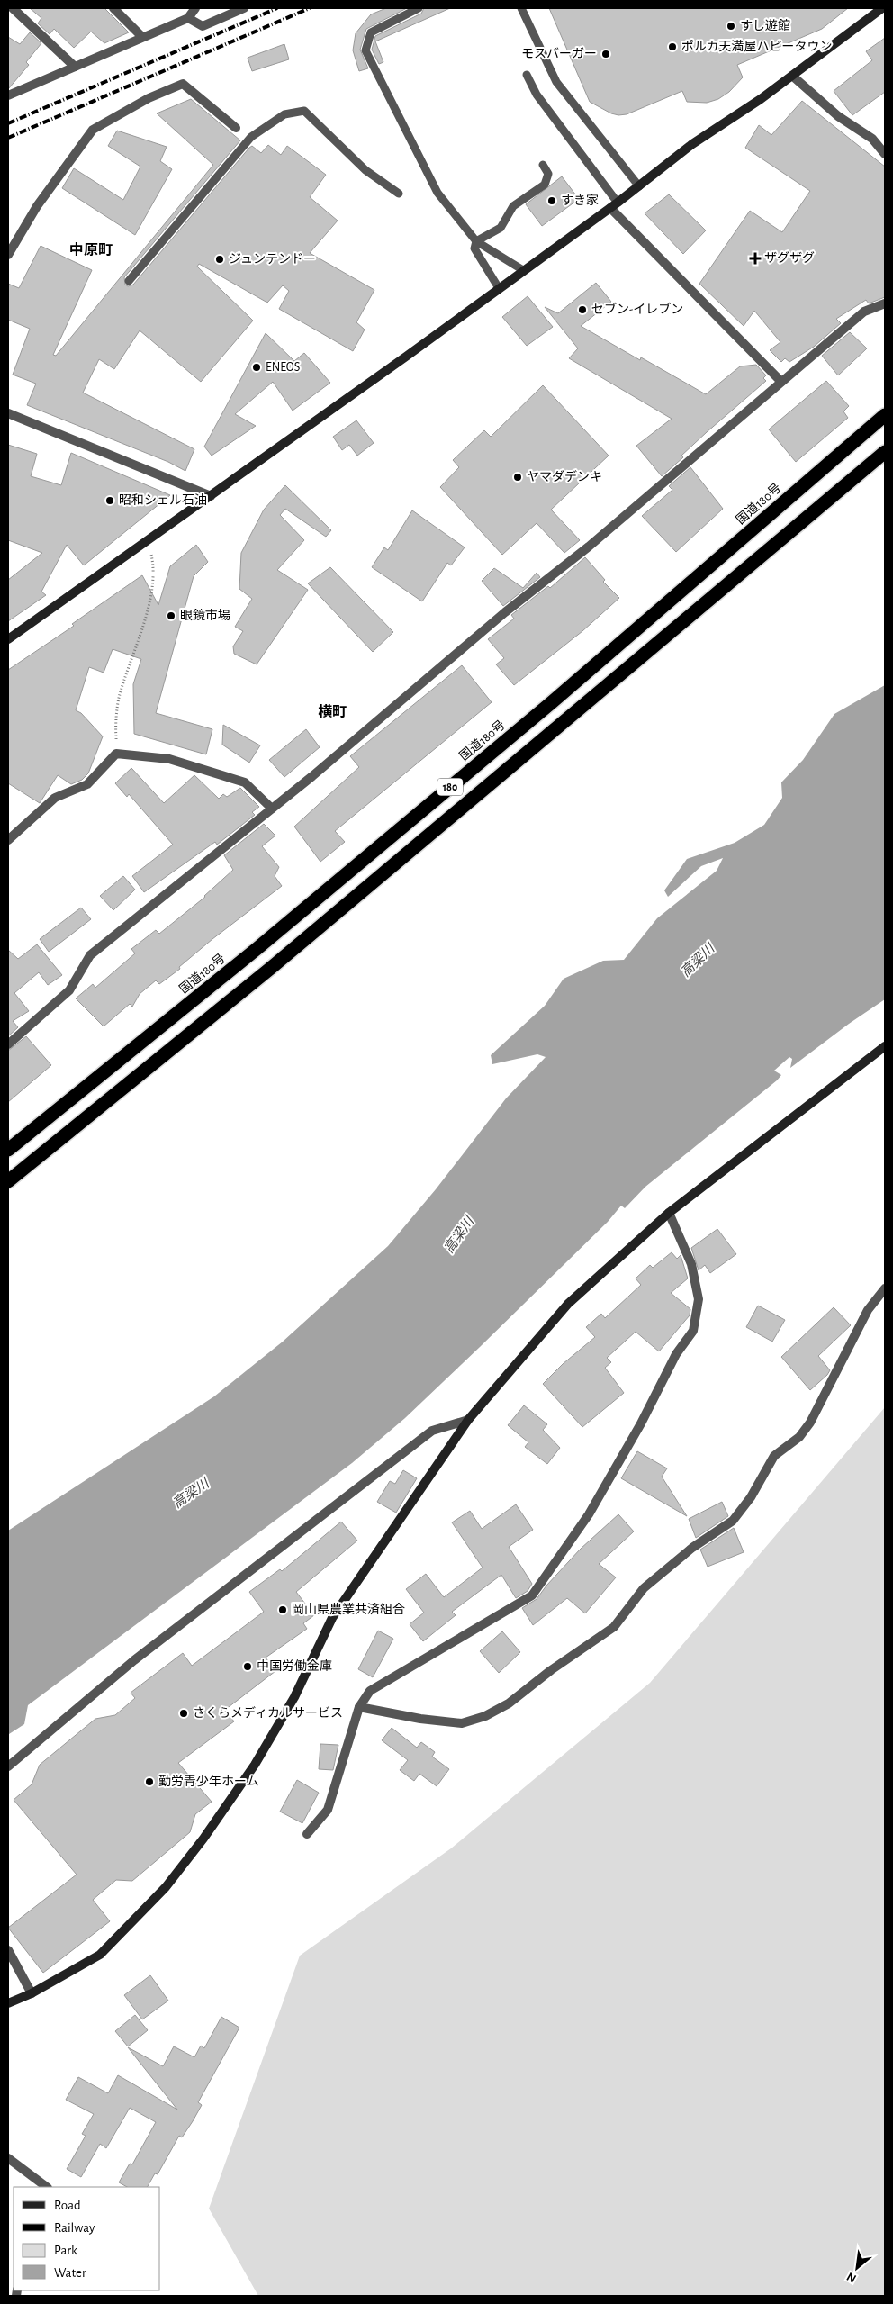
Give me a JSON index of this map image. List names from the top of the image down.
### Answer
{
  "streets": {
    "highway": ["国道180号", "180"]
  },
  "districts": ["中原町", "横町"],
  "water": ["高梁川"],
  "places": {
    "other": [
      "すし遊館",
      "ポルカ天満屋ハピータウン",
      "モスバーガー",
      "すき家",
      "ジュンテンドー",
      "セブン-イレブン",
      "ENEOS",
      "ヤマダデンキ",
      "昭和シェル石油",
      "眼鏡市場",
      "岡山県農業共済組合",
      "中国労働金庫",
      "さくらメディカルサービス",
      "勤労青少年ホーム"
    ],
    "health": ["ザグザグ"]
  },
  "legend": [
    "Road",
    "Railway",
    "Park",
    "Water"
  ],
  "north": "bottom left"
}
